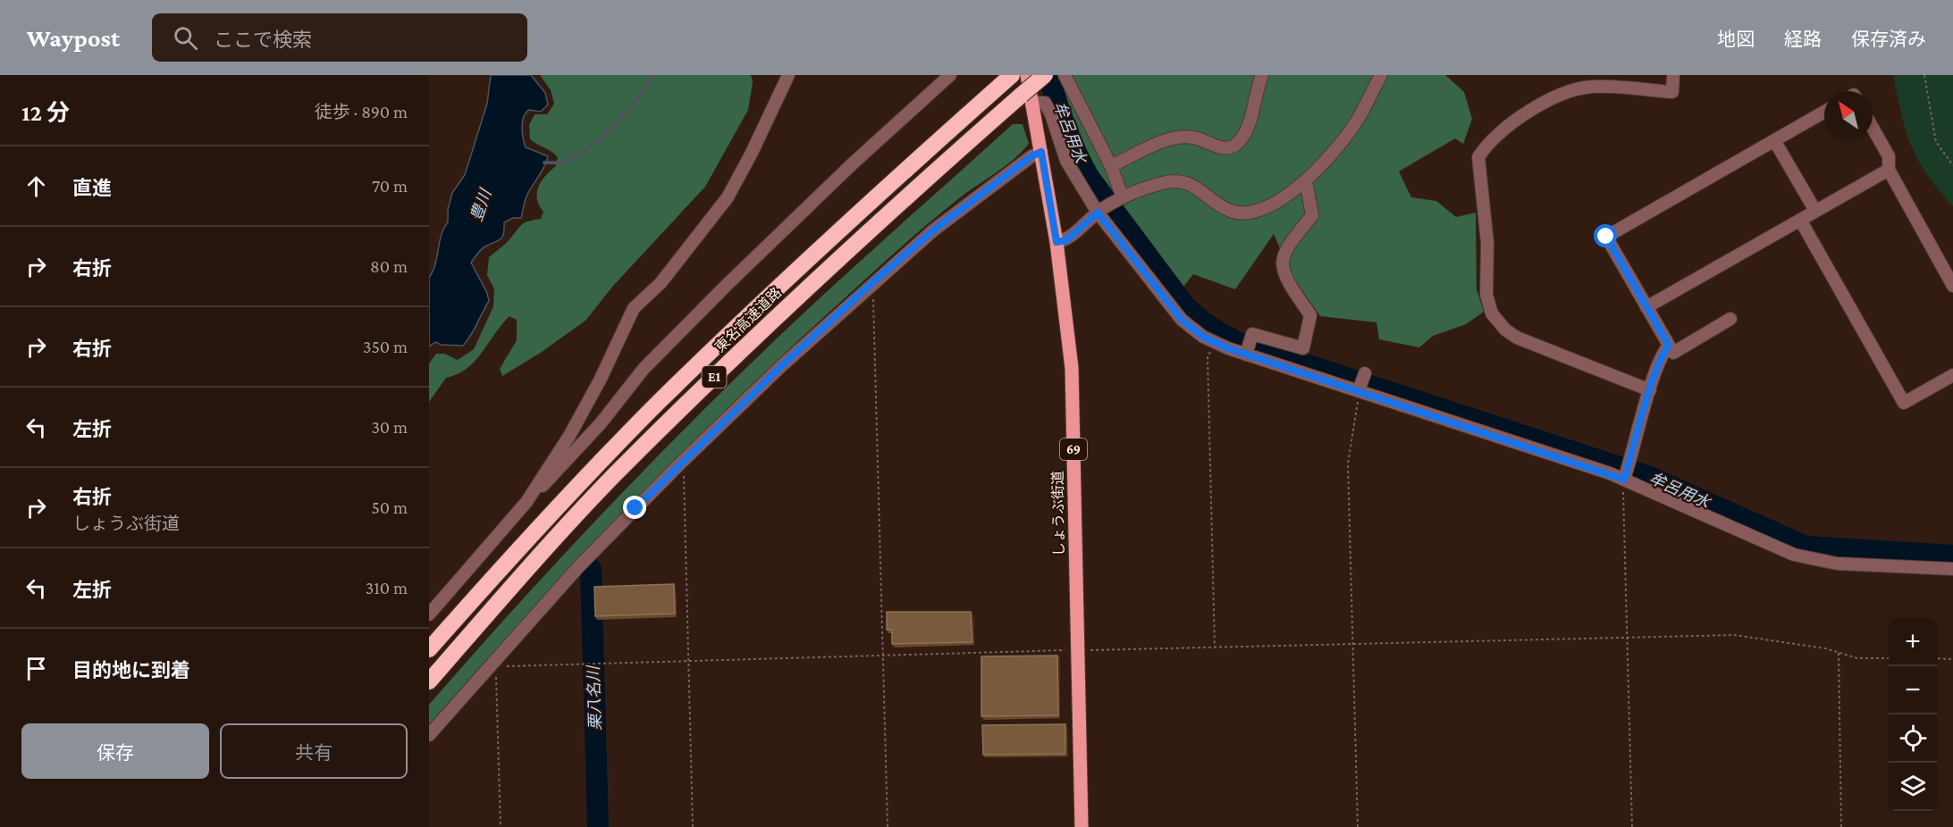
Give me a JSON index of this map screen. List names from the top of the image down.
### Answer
{
  "streets": {
    "highway": ["東名高速道路", "E1"],
    "main road": ["69", "しょうぶ街道"]
  },
  "crossings": [
    ["東名高速道路", "しょうぶ街道"]
  ],
  "water": ["牟呂用水", "豊川", "栗八名川"],
  "north": "top left",
  "page": {
    "header": "Waypost",
    "search": "ここで検索",
    "nav": ["地図", "経路", "保存済み"],
    "heading": ["12 分", "徒歩 · 890 m"],
    "list": [
      ["直進", "70 m"],
      ["右折", "80 m"],
      ["右折", "350 m"],
      ["左折", "30 m"],
      ["右折", "しょうぶ街道", "50 m"],
      ["左折", "310 m"],
      "目的地に到着"
    ],
    "map_buttons": ["+", "−"],
    "buttons": ["保存", "共有"]
  }
}
